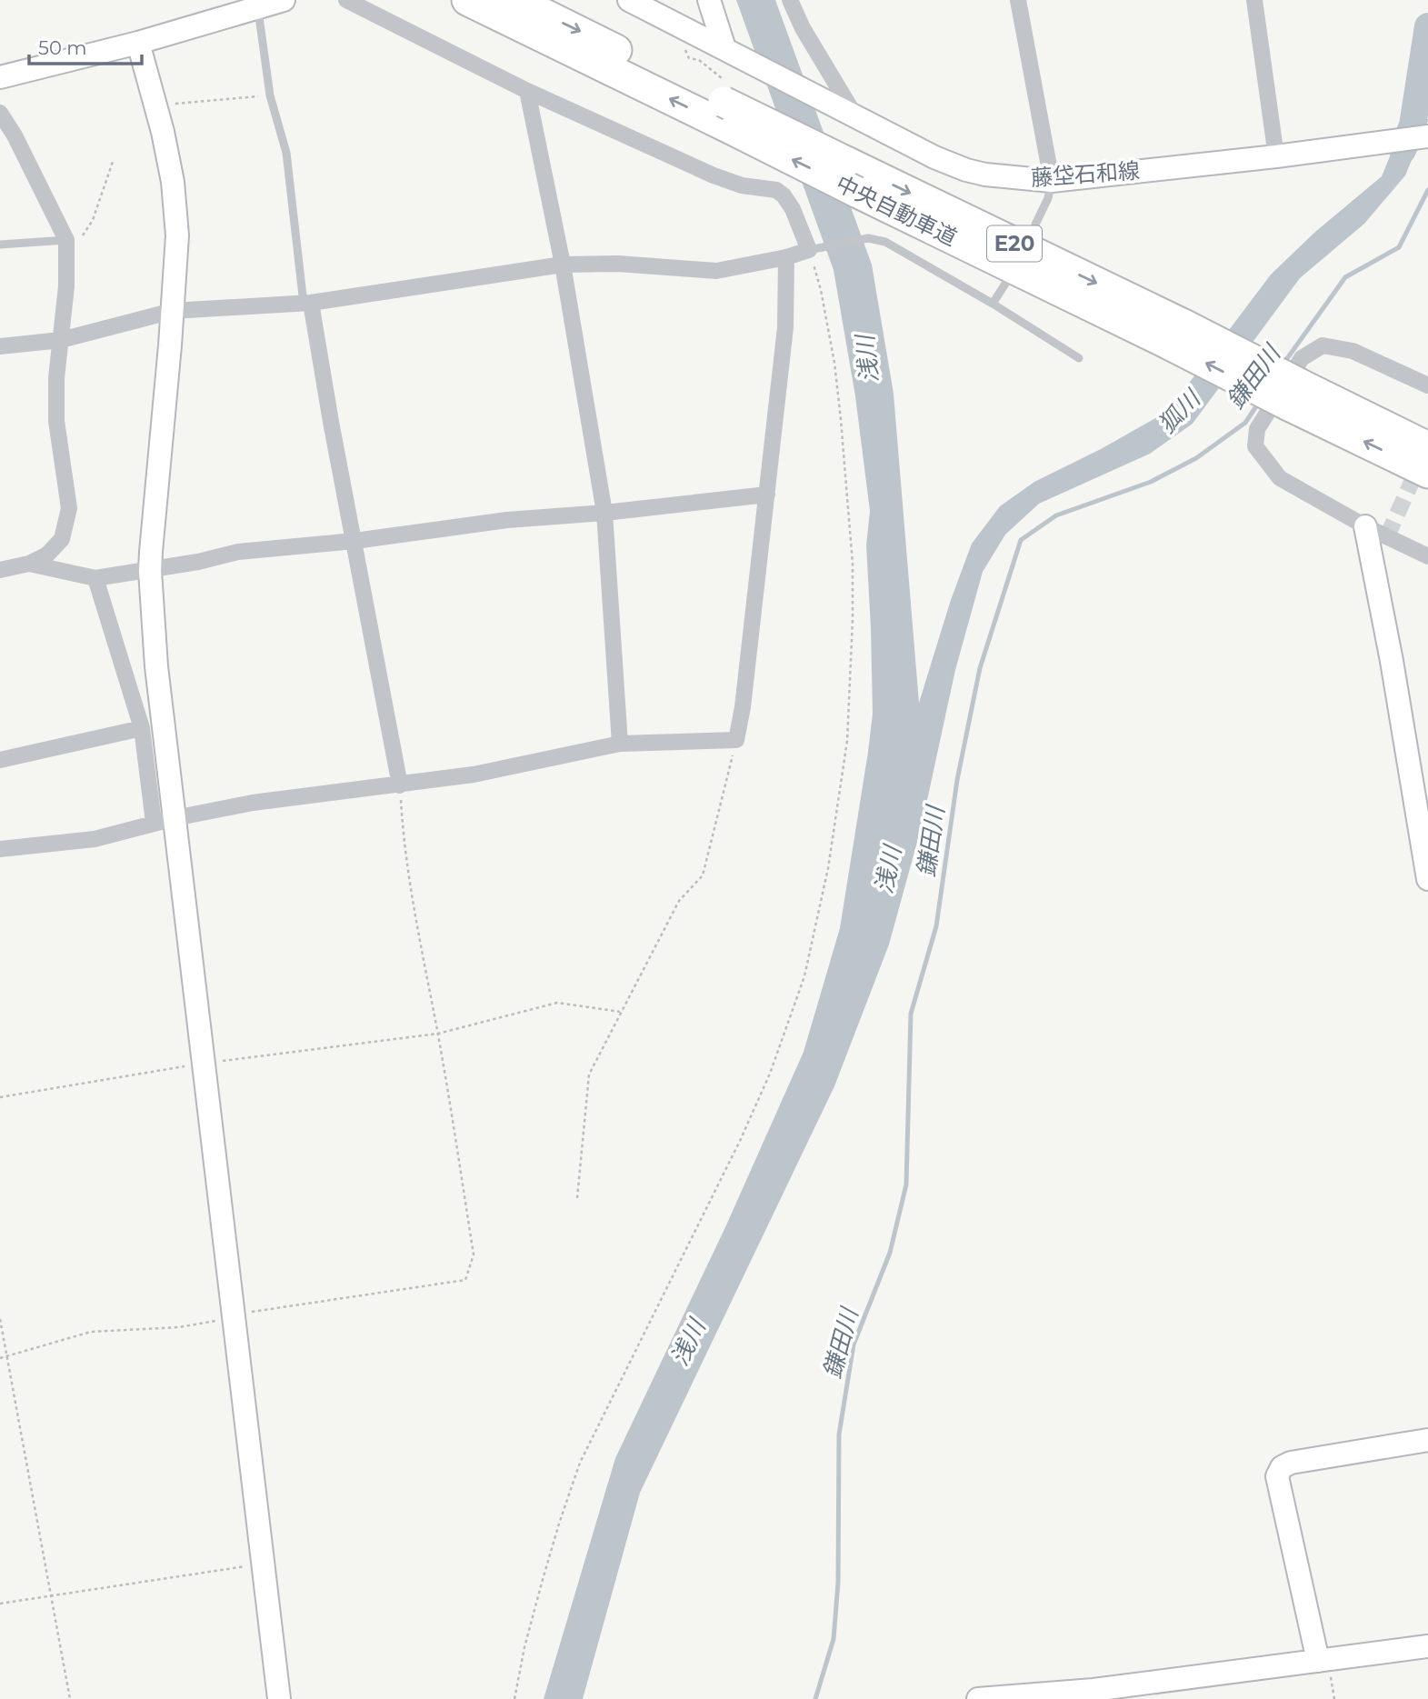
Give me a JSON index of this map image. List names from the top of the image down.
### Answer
{
  "streets": {
    "highway": ["中央自動車道", "E20"],
    "street": ["藤垈石和線"]
  },
  "water": ["浅川", "鎌田川", "狐川"],
  "scale_bar": "50 m"
}
